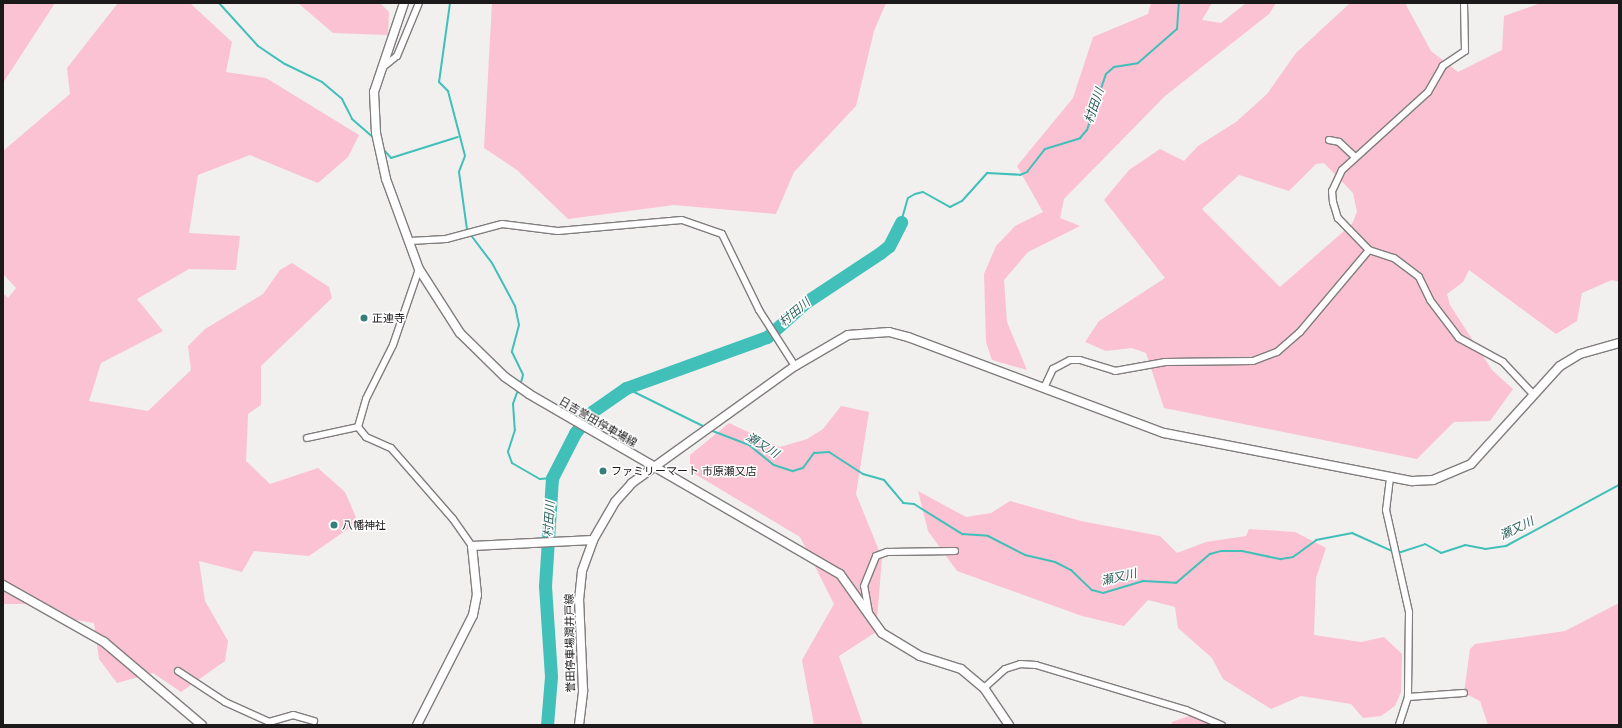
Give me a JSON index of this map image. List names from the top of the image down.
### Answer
{
  "streets": {
    "street": ["日吉誉田停車場線", "誉田停車場潤井戸線"]
  },
  "crossings": [
    ["日吉誉田停車場線", "誉田停車場潤井戸線"]
  ],
  "water": ["村田川", "瀬又川"],
  "places": ["正連寺", "ファミリーマート 市原瀬又店", "八幡神社"]
}
